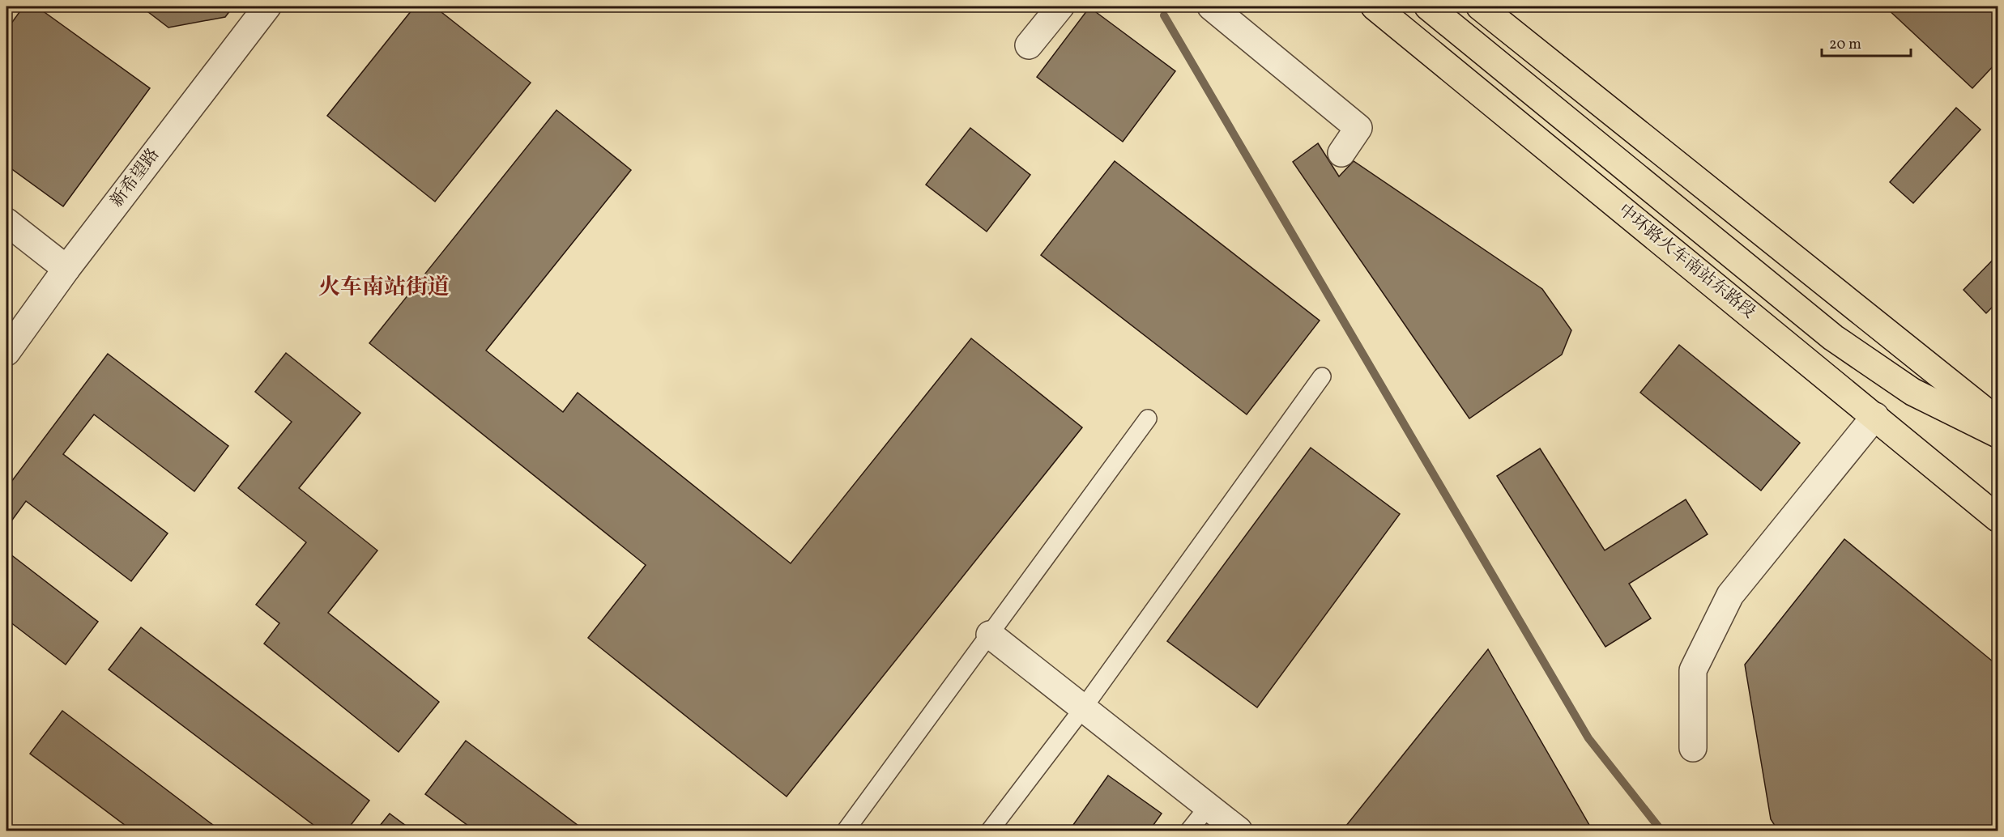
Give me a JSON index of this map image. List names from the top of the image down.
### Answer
{
  "streets": {
    "main road": ["中环路火车南站东路段"],
    "street": ["新希望路"]
  },
  "districts": ["火车南站街道"],
  "scale_bar": "20 m"
}
